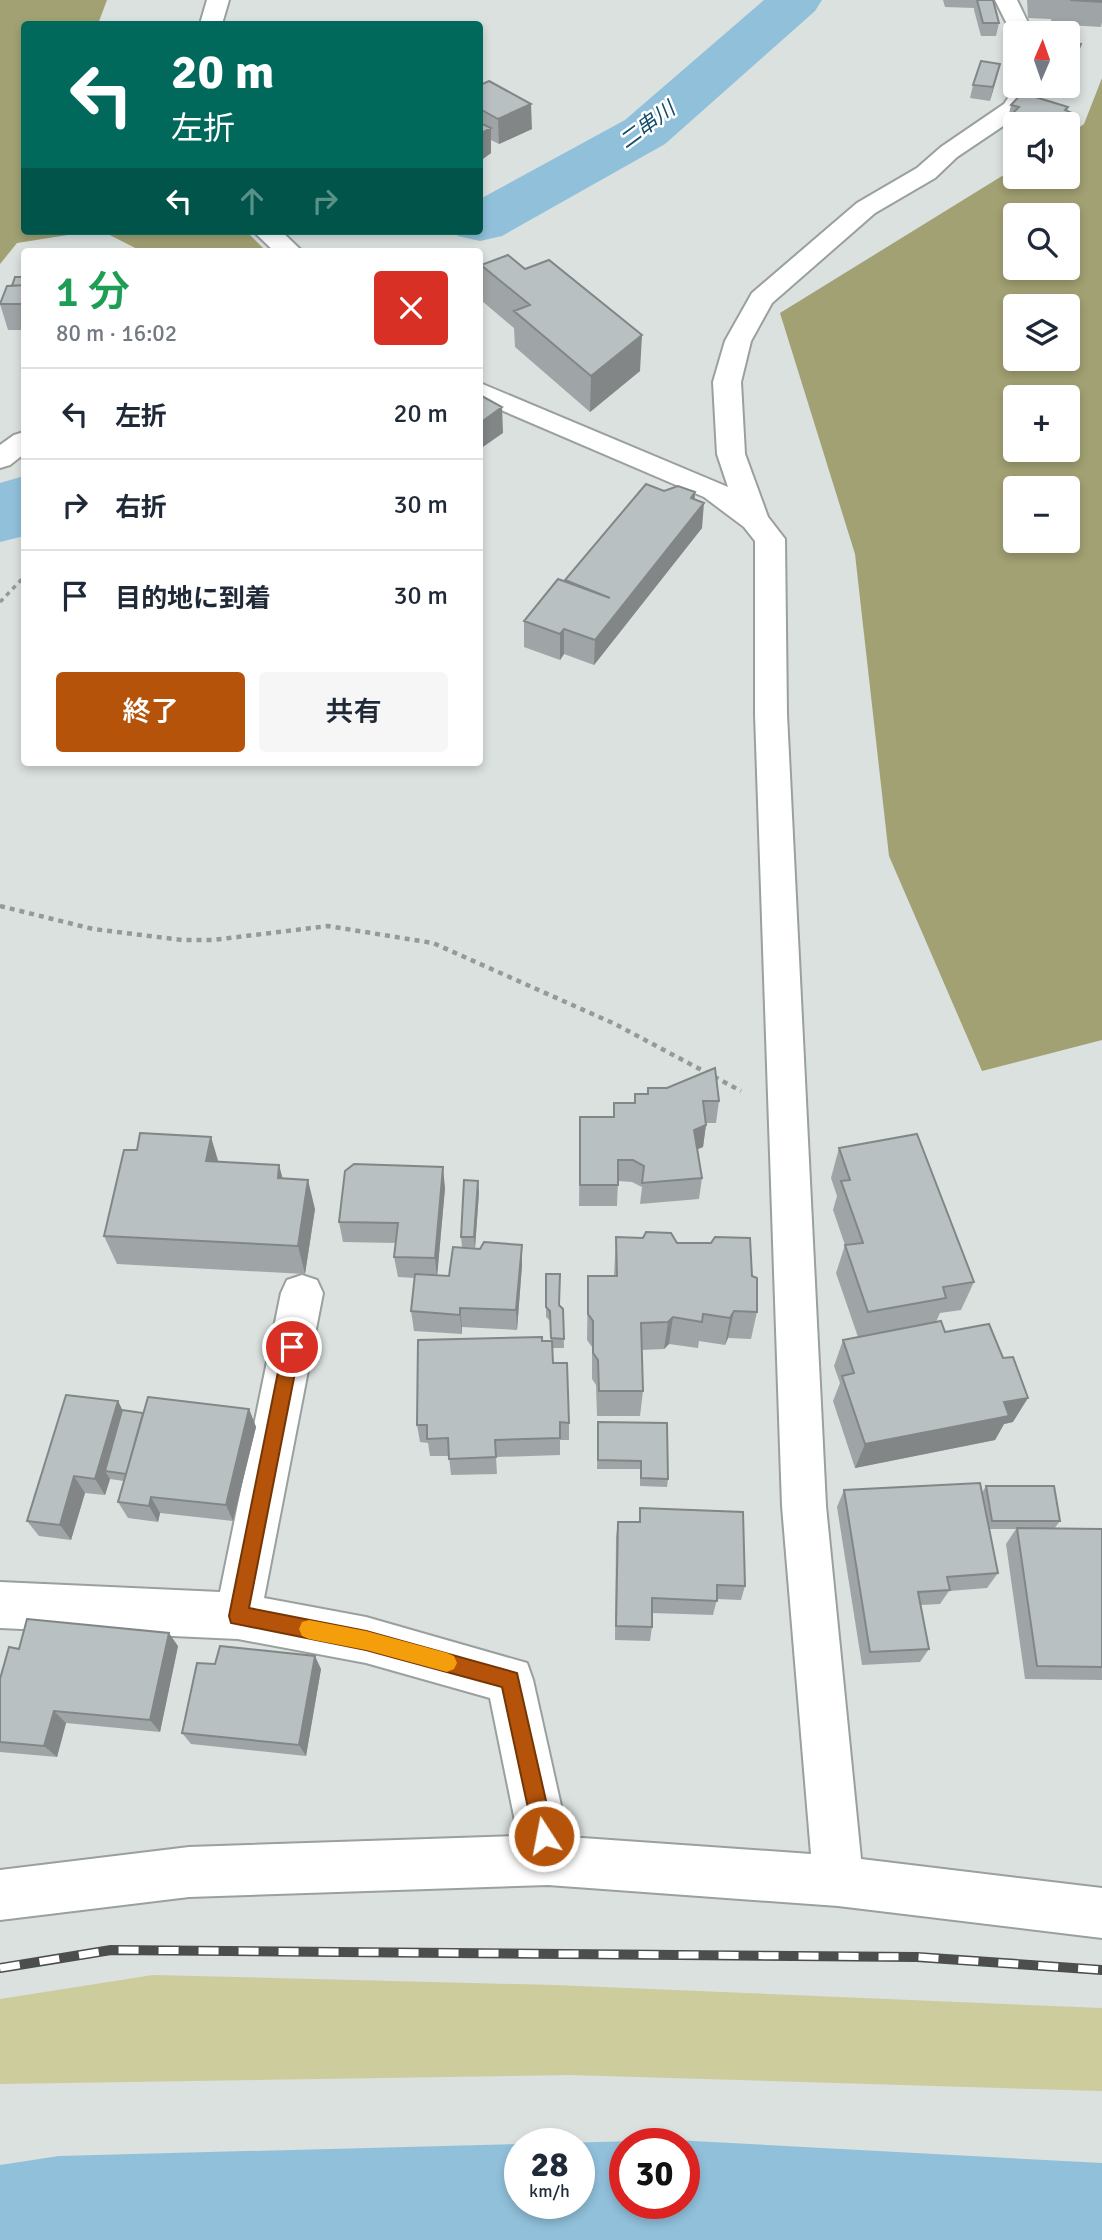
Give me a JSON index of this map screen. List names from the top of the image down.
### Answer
{
  "water": ["二串川"],
  "north": "top",
  "page": {
    "map_buttons": ["+", "−"],
    "turn": ["20 m", "左折"],
    "heading": ["1 分", "80 m · 16:02"],
    "list": [
      {
        "name": "左折",
        "value": "20 m"
      },
      {
        "name": "右折",
        "value": "30 m"
      },
      {
        "name": "目的地に到着",
        "value": "30 m"
      }
    ],
    "buttons": ["終了", "共有"],
    "speed": "28 km/h",
    "limit": "30"
  }
}
